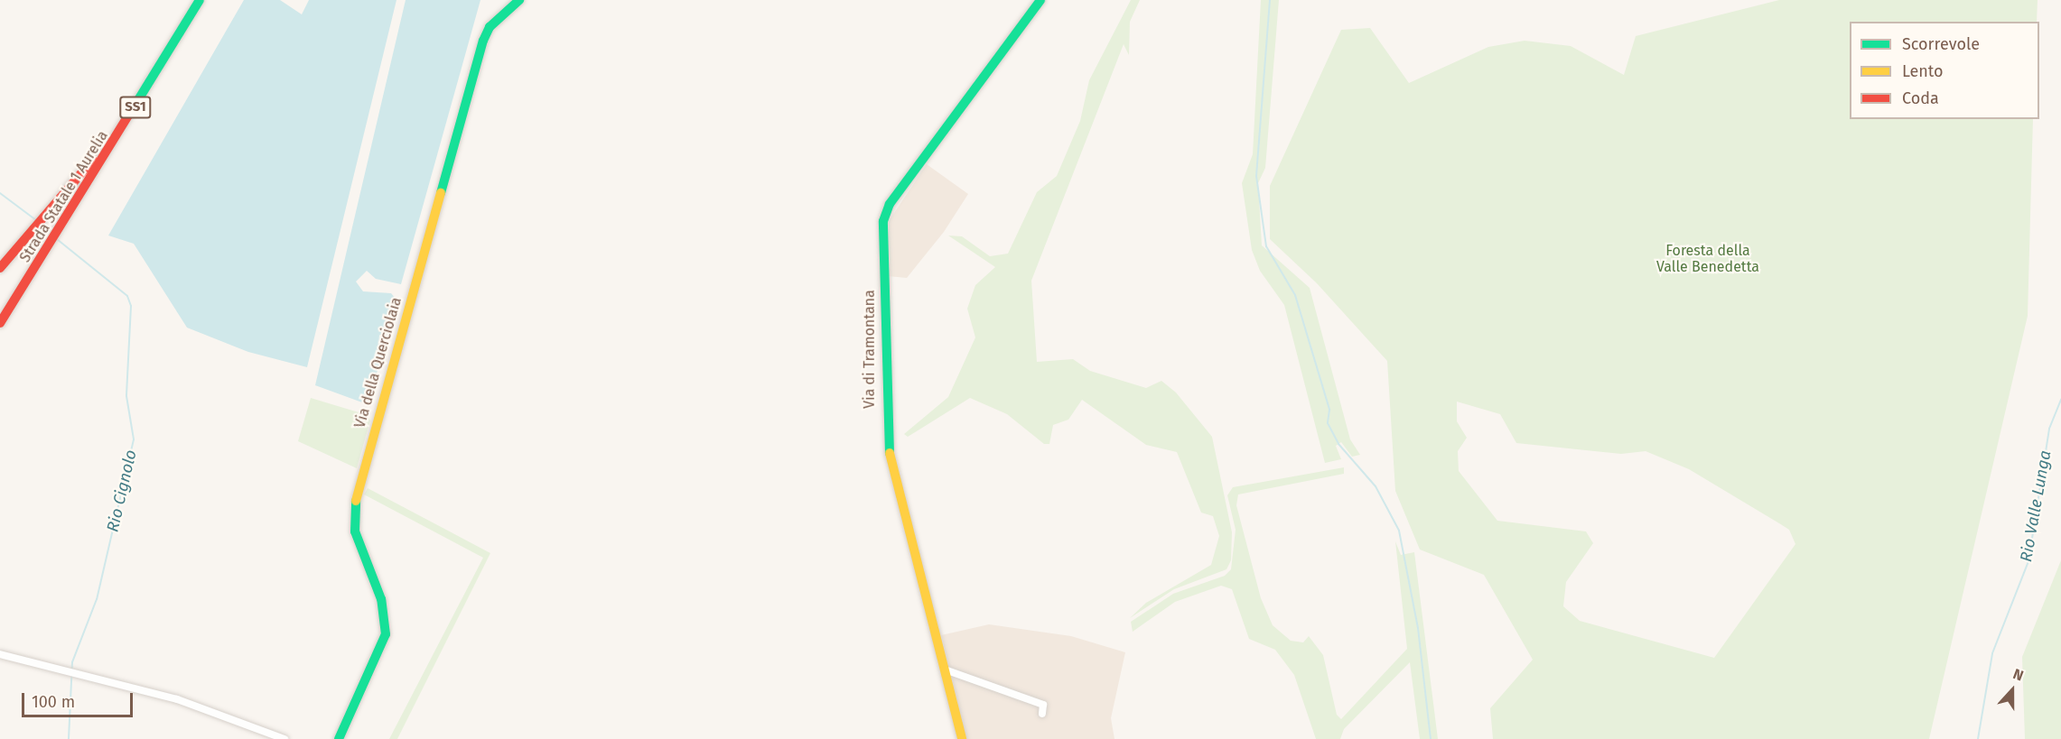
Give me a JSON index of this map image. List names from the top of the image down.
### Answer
{
  "streets": {
    "main road": [
      "SS1",
      "Strada Statale 1 Aurelia",
      "Via di Tramontana",
      "Via della Querciolaia"
    ]
  },
  "water": ["Rio Cignolo", "Rio Valle Lunga"],
  "parks": ["Foresta della Valle Benedetta"],
  "legend": ["Scorrevole", "Lento", "Coda"],
  "scale_bar": "100 m",
  "north": "top"
}
